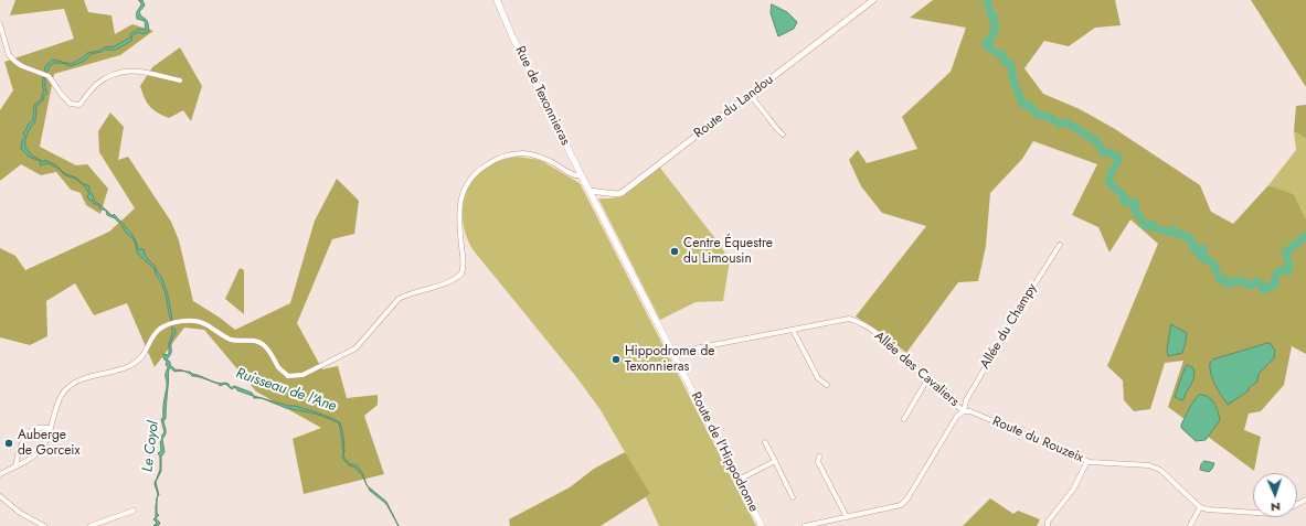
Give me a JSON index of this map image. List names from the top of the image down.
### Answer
{
  "streets": {
    "main road": ["Rue de Texonnieras", "Route de l'Hippodrome"],
    "street": [
      "Route du Landou",
      "Allée du Champy",
      "Allée des Cavaliers",
      "Route du Rouzeix"
    ]
  },
  "crossings": [
    ["Rue de Texonnieras", "Route du Landou"],
    ["Rue de Texonnieras", "Route de l'Hippodrome"],
    ["Route du Landou", "Route de l'Hippodrome"],
    ["Allée du Champy", "Allée des Cavaliers"],
    ["Allée du Champy", "Route du Rouzeix"],
    ["Allée des Cavaliers", "Route du Rouzeix"],
    ["Allée des Cavaliers", "Route de l'Hippodrome"]
  ],
  "water": ["Ruisseau de l'Ane", "Le Coyol"],
  "places": ["Centre Équestre du Limousin", "Hippodrome de Texonnieras", "Auberge de Gorceix"],
  "north": "bottom"
}
